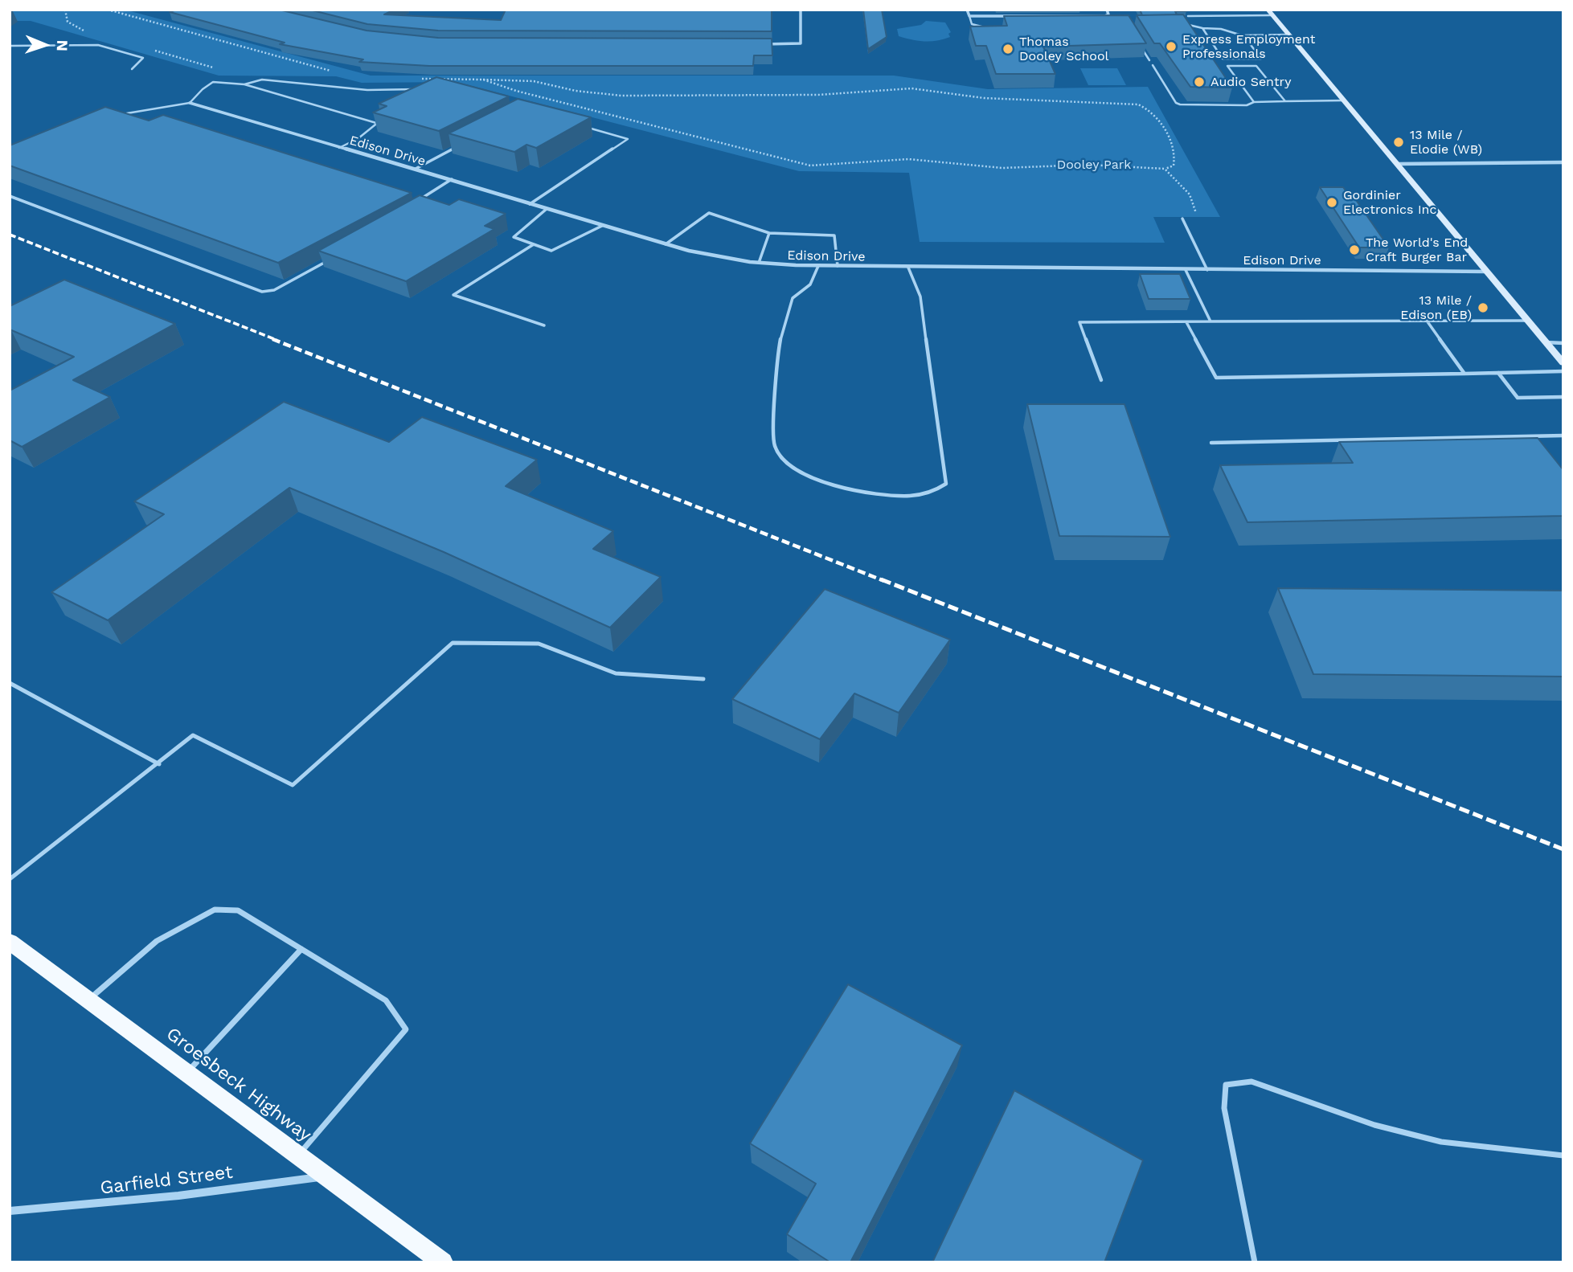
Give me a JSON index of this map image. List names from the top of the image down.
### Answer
{
  "streets": {
    "main road": ["Groesbeck Highway"],
    "street": ["Edison Drive", "Garfield Street"]
  },
  "crossings": [
    ["Groesbeck Highway", "Garfield Street"]
  ],
  "parks": ["Dooley Park"],
  "places": [
    "Express Employment Professionals",
    "Thomas Dooley School",
    "Audio Sentry",
    "13 Mile / Elodie (WB)",
    "Gordinier Electronics Inc",
    "The World's End Craft Burger Bar",
    "13 Mile / Edison (EB)"
  ],
  "north": "right"
}
